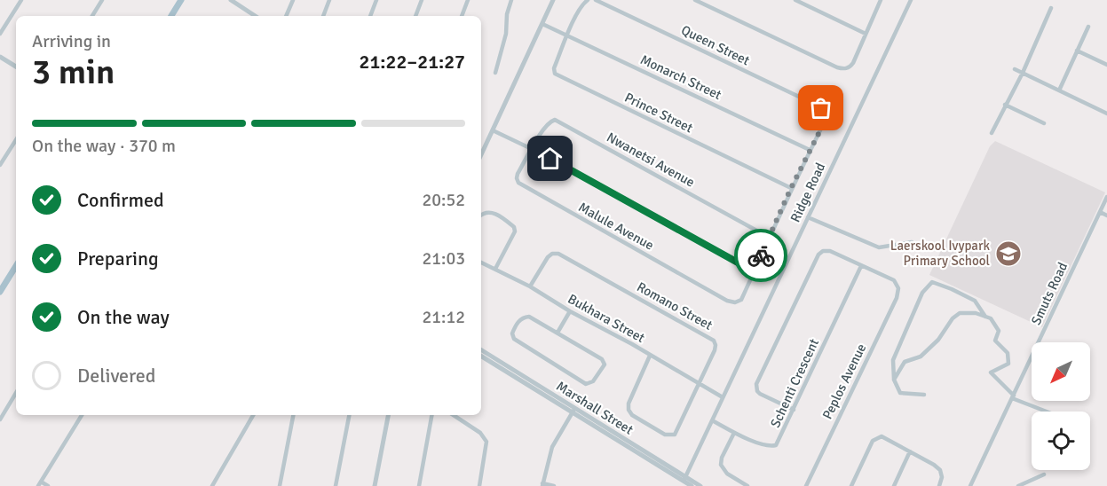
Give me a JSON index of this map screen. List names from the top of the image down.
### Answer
{
  "streets": {
    "street": [
      "Queen Street",
      "Monarch Street",
      "Prince Street",
      "Nwanetsi Avenue",
      "Ridge Road",
      "Malule Avenue",
      "Smuts Road",
      "Romano Street",
      "Bukhara Street",
      "Peplos Avenue",
      "Schenti Crescent",
      "Marshall Street"
    ]
  },
  "crossings": [
    ["Queen Street", "Monarch Street"],
    ["Monarch Street", "Prince Street"],
    ["Nwanetsi Avenue", "Malule Avenue"],
    ["Ridge Road", "Bukhara Street"],
    ["Ridge Road", "Schenti Crescent"],
    ["Ridge Road", "Marshall Street"],
    ["Romano Street", "Bukhara Street"],
    ["Peplos Avenue", "Schenti Crescent"]
  ],
  "places": {
    "school or university": ["Laerskool Ivypark Primary School"]
  },
  "north": "bottom left",
  "page": {
    "heading": ["3 min", "Arriving in", "21:22–21:27"],
    "bar": "On the way · 370 m",
    "list": [
      ["Confirmed", "20:52"],
      ["Preparing", "21:03"],
      ["On the way", "21:12"],
      "Delivered"
    ]
  }
}
